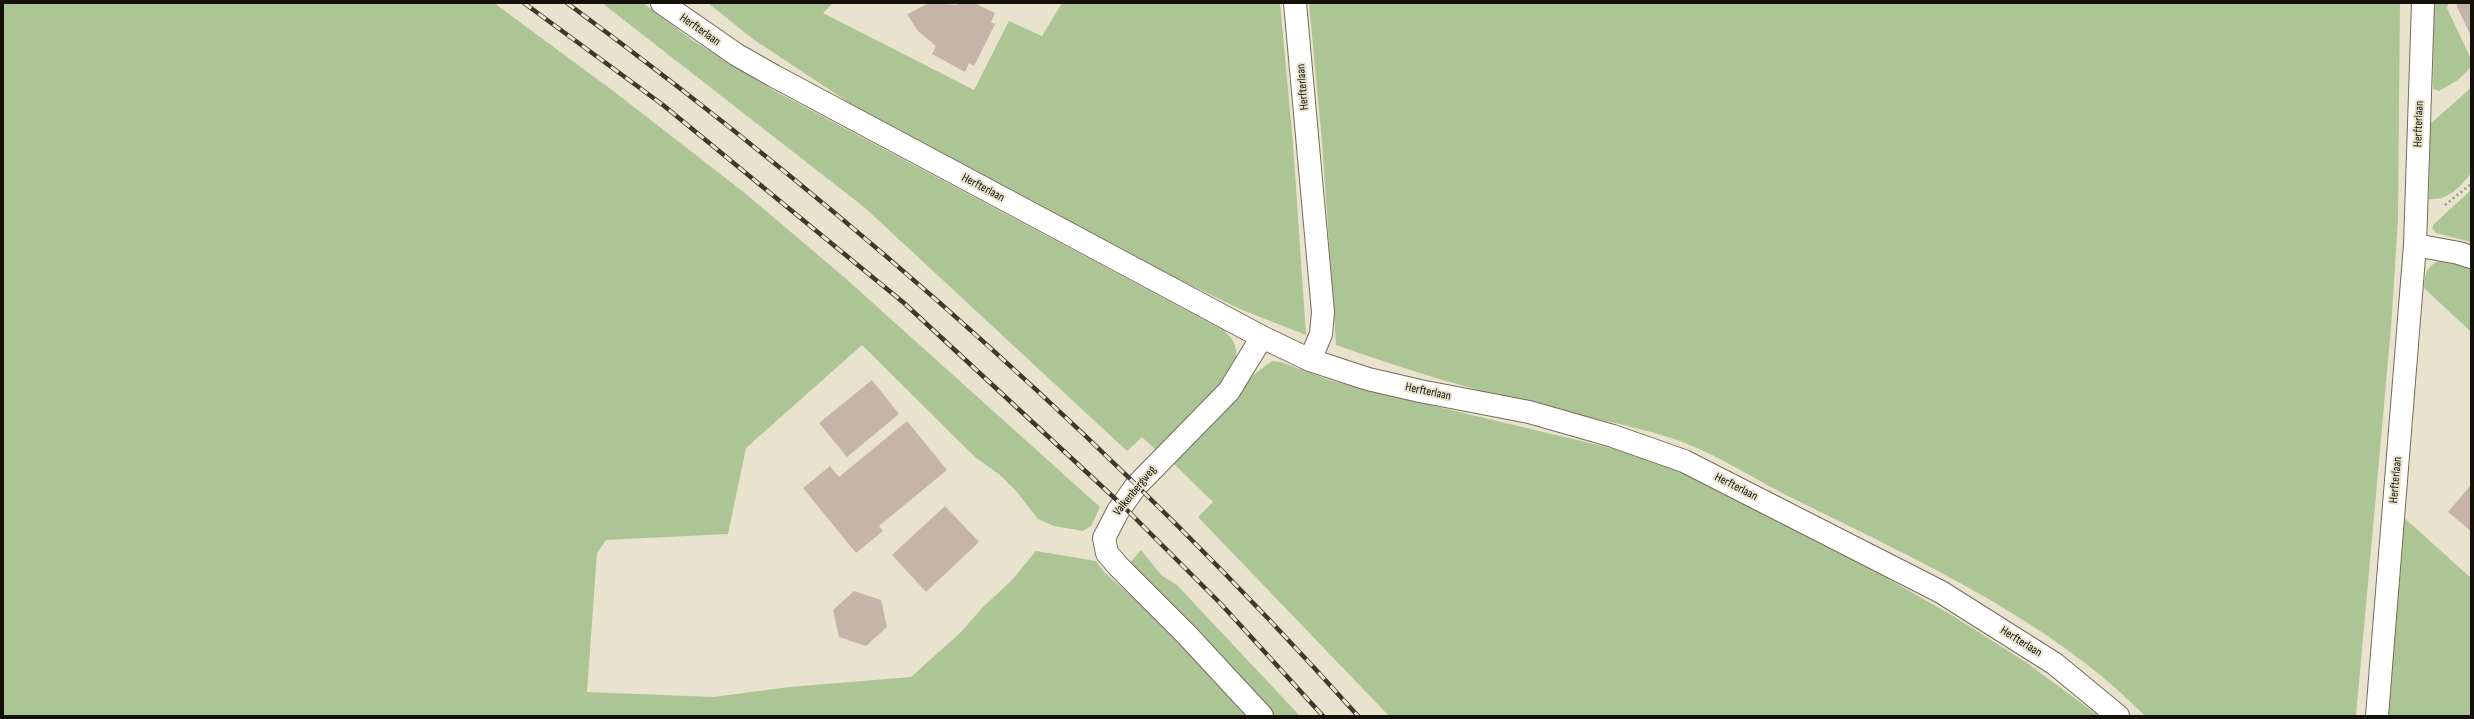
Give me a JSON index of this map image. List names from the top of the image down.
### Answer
{
  "streets": {
    "street": ["Herfterlaan", "Valkenbergweg"]
  },
  "crossings": [
    ["Herfterlaan", "Valkenbergweg"]
  ]
}
